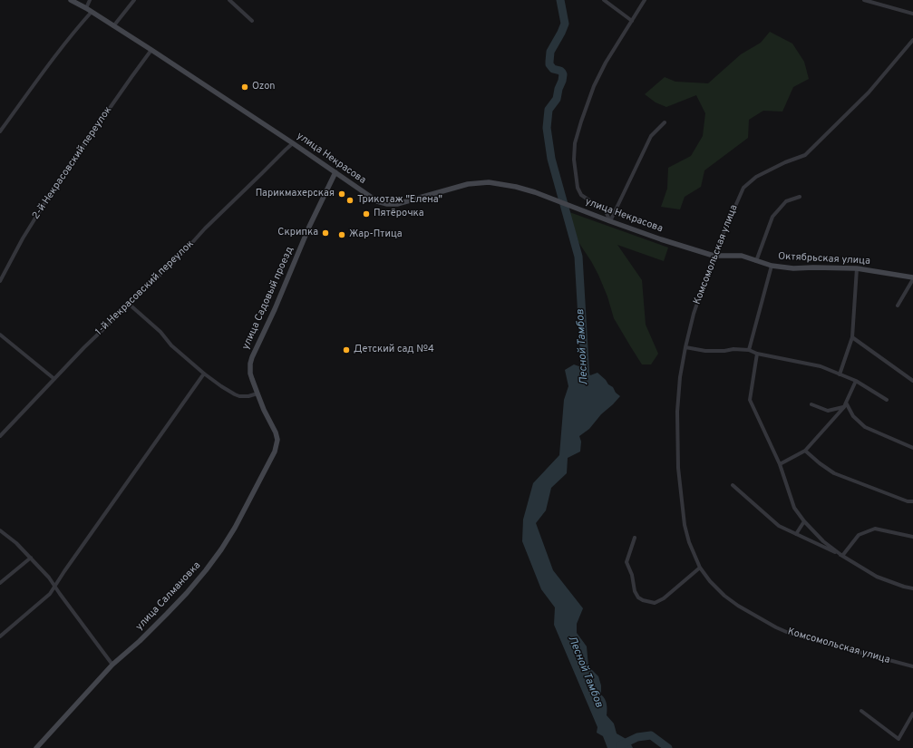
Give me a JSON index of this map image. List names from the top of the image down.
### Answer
{
  "streets": {
    "street": [
      "улица Некрасова",
      "2-й Некрасовский переулок",
      "Комсомольская улица",
      "Октябрьская улица",
      "1-й Некрасовский переулок",
      "улица Садовый проезд",
      "улица Салмановка"
    ]
  },
  "crossings": [
    ["улица Некрасова", "2-й Некрасовский переулок"],
    ["улица Некрасова", "Комсомольская улица"],
    ["улица Некрасова", "Октябрьская улица"],
    ["улица Некрасова", "1-й Некрасовский переулок"],
    ["улица Некрасова", "улица Садовый проезд"],
    ["Комсомольская улица", "Октябрьская улица"],
    ["улица Садовый проезд", "улица Салмановка"]
  ],
  "water": ["Лесной Тамбов"],
  "places": [
    "Ozon",
    "Парикмахерская",
    "Трикотаж \"Елена\"",
    "Пятёрочка",
    "Скрипка",
    "Жар-Птица",
    "Детский сад №4"
  ]
}
